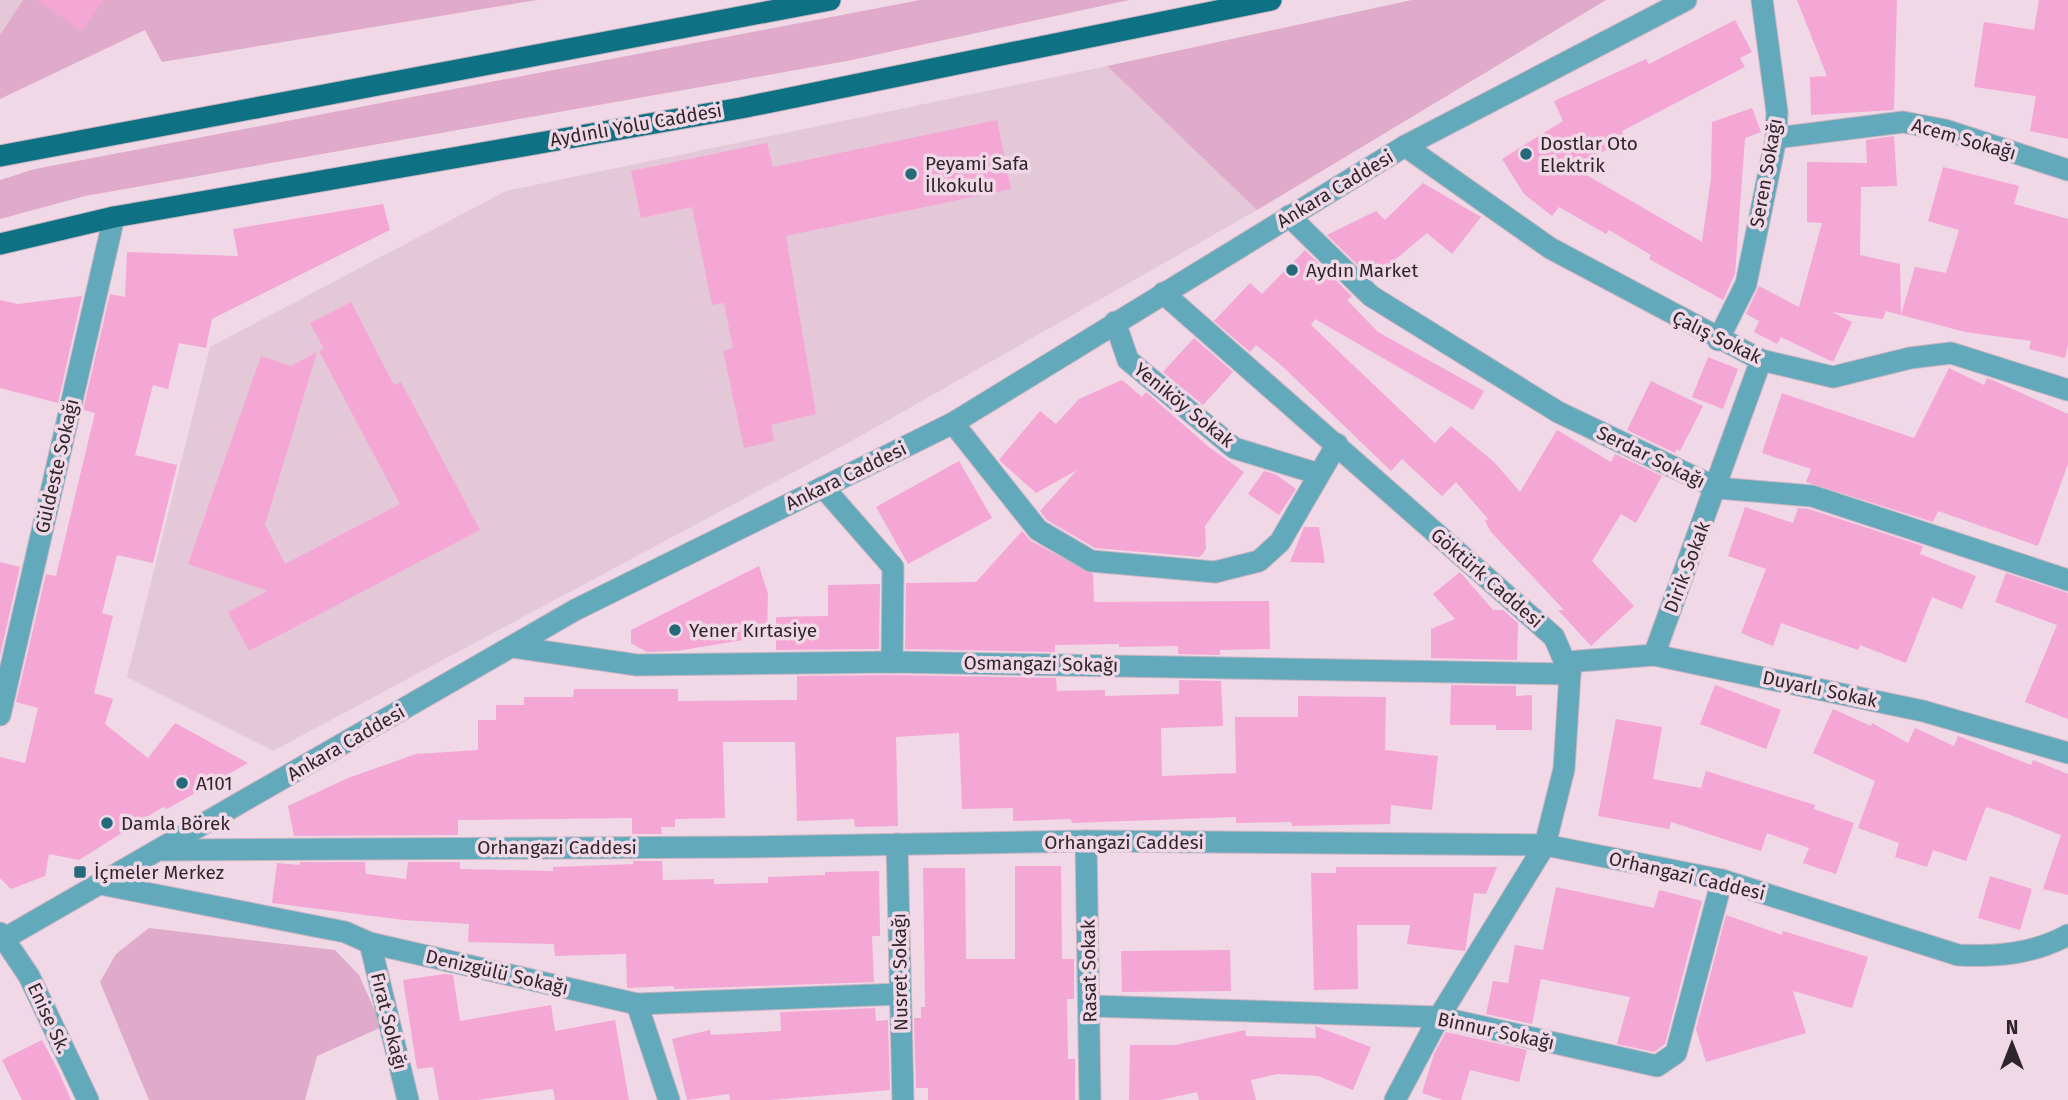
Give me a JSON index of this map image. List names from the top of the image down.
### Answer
{
  "streets": {
    "main road": ["Aydınlı Yolu Caddesi"],
    "street": [
      "Acem Sokağı",
      "Seren Sokağı",
      "Ankara Caddesi",
      "Çalış Sokak",
      "Yeniköy Sokak",
      "Serdar Sokağı",
      "Güldeste Sokağı",
      "Dirik Sokak",
      "Göktürk Caddesi",
      "Osmangazi Sokağı",
      "Duyarlı Sokak",
      "Orhangazi Caddesi",
      "Rasat Sokak",
      "Denizgülü Sokağı",
      "Nusret Sokağı",
      "Enise Sk.",
      "Fırat Sokağı",
      "Binnur Sokağı"
    ]
  },
  "crossings": [
    ["Aydınlı Yolu Caddesi", "Güldeste Sokağı"],
    ["Acem Sokağı", "Seren Sokağı"],
    ["Seren Sokağı", "Çalış Sokak"],
    ["Ankara Caddesi", "Çalış Sokak"],
    ["Ankara Caddesi", "Yeniköy Sokak"],
    ["Ankara Caddesi", "Serdar Sokağı"],
    ["Ankara Caddesi", "Göktürk Caddesi"],
    ["Ankara Caddesi", "Osmangazi Sokağı"],
    ["Ankara Caddesi", "Orhangazi Caddesi"],
    ["Ankara Caddesi", "Denizgülü Sokağı"],
    ["Ankara Caddesi", "Enise Sk."],
    ["Çalış Sokak", "Dirik Sokak"],
    ["Serdar Sokağı", "Dirik Sokak"],
    ["Dirik Sokak", "Duyarlı Sokak"],
    ["Göktürk Caddesi", "Osmangazi Sokağı"],
    ["Göktürk Caddesi", "Duyarlı Sokak"],
    ["Osmangazi Sokağı", "Duyarlı Sokak"],
    ["Orhangazi Caddesi", "Rasat Sokak"],
    ["Orhangazi Caddesi", "Nusret Sokağı"],
    ["Orhangazi Caddesi", "Binnur Sokağı"],
    ["Rasat Sokak", "Binnur Sokağı"],
    ["Denizgülü Sokağı", "Nusret Sokağı"],
    ["Denizgülü Sokağı", "Fırat Sokağı"]
  ],
  "places": {
    "other": [
      "Dostlar Oto Elektrik",
      "Peyami Safa İlkokulu",
      "Aydın Market",
      "Yener Kırtasiye",
      "A101",
      "Damla Börek"
    ],
    "transit": ["İçmeler Merkez"]
  },
  "north": "top"
}
